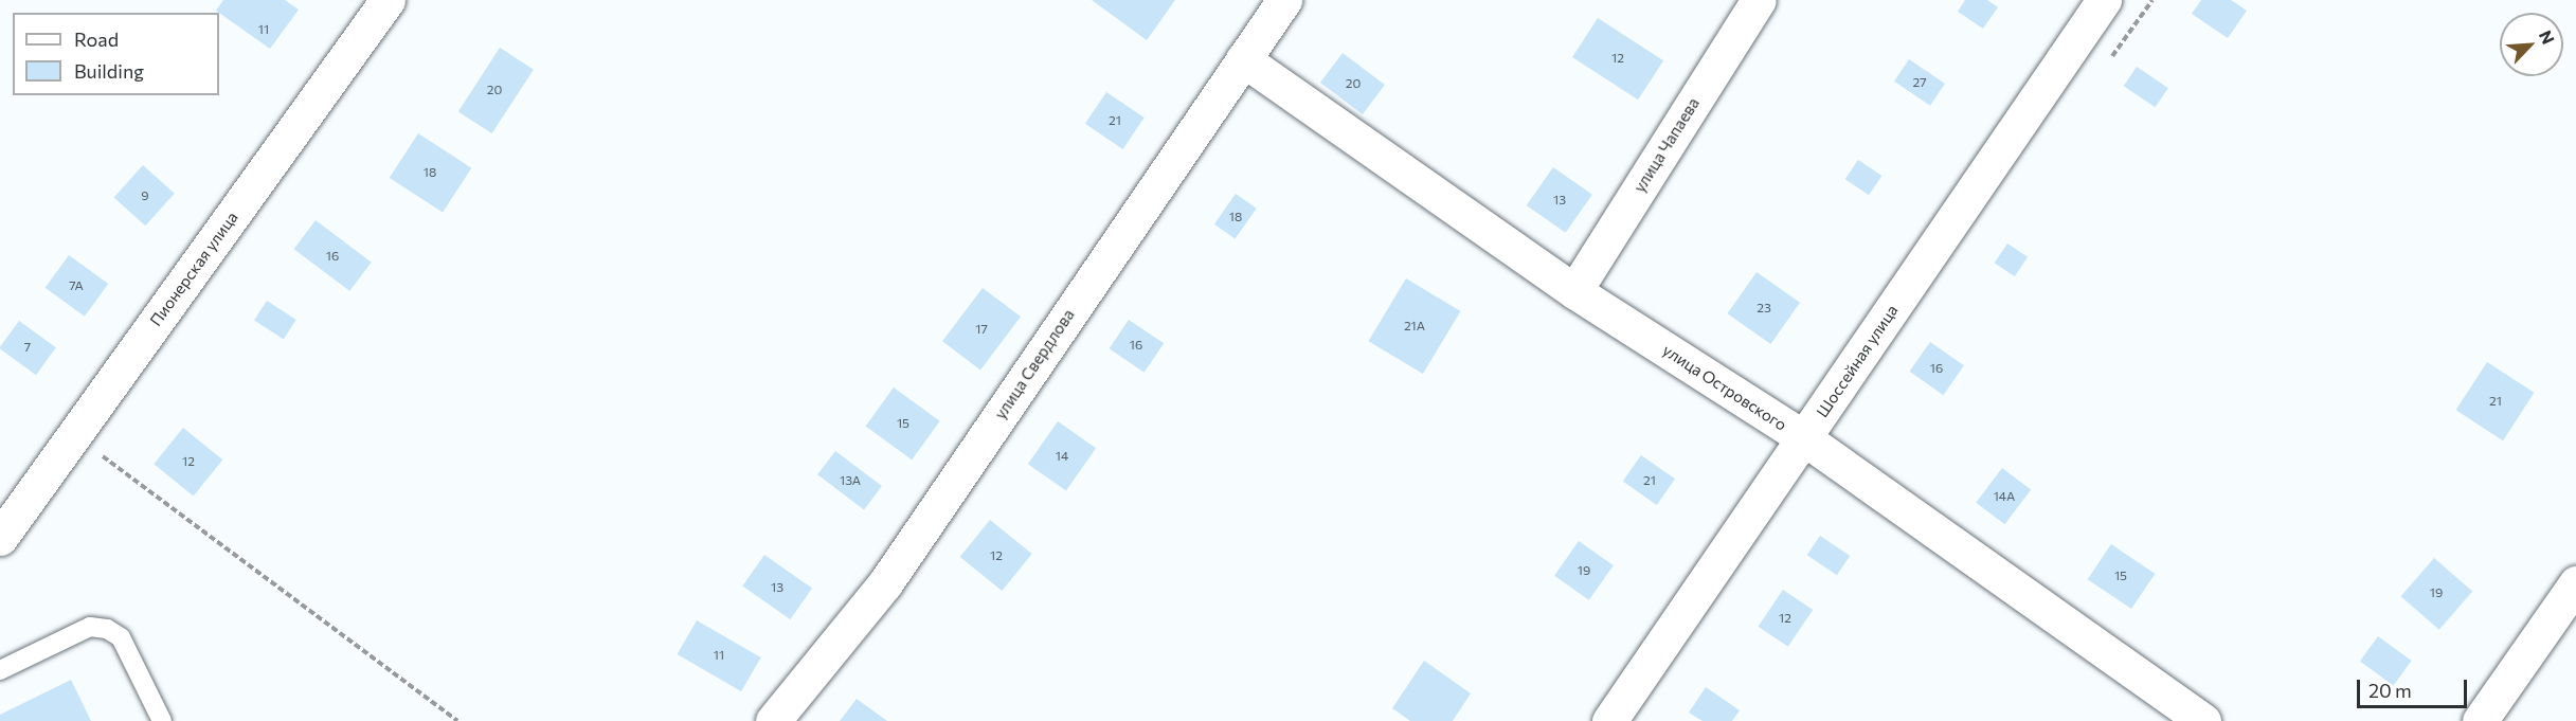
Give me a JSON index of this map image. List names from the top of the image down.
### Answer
{
  "streets": {
    "street": [
      "улица Чапаева",
      "Пионерская улица",
      "Шоссейная улица",
      "улица Свердлова",
      "улица Островского"
    ]
  },
  "crossings": [
    ["улица Чапаева", "улица Островского"],
    ["Шоссейная улица", "улица Островского"],
    ["улица Свердлова", "улица Островского"]
  ],
  "house_numbers": [
    "11",
    "12",
    "27",
    "20",
    "20",
    "21",
    "18",
    "9",
    "13",
    "18",
    "16",
    "7А",
    "23",
    "21А",
    "17",
    "16",
    "7",
    "16",
    "21",
    "15",
    "14",
    "12",
    "13А",
    "21",
    "14А",
    "12",
    "19",
    "15",
    "13",
    "19",
    "12",
    "11"
  ],
  "legend": ["Road", "Building"],
  "scale_bar": "20 m",
  "north": "top right"
}
